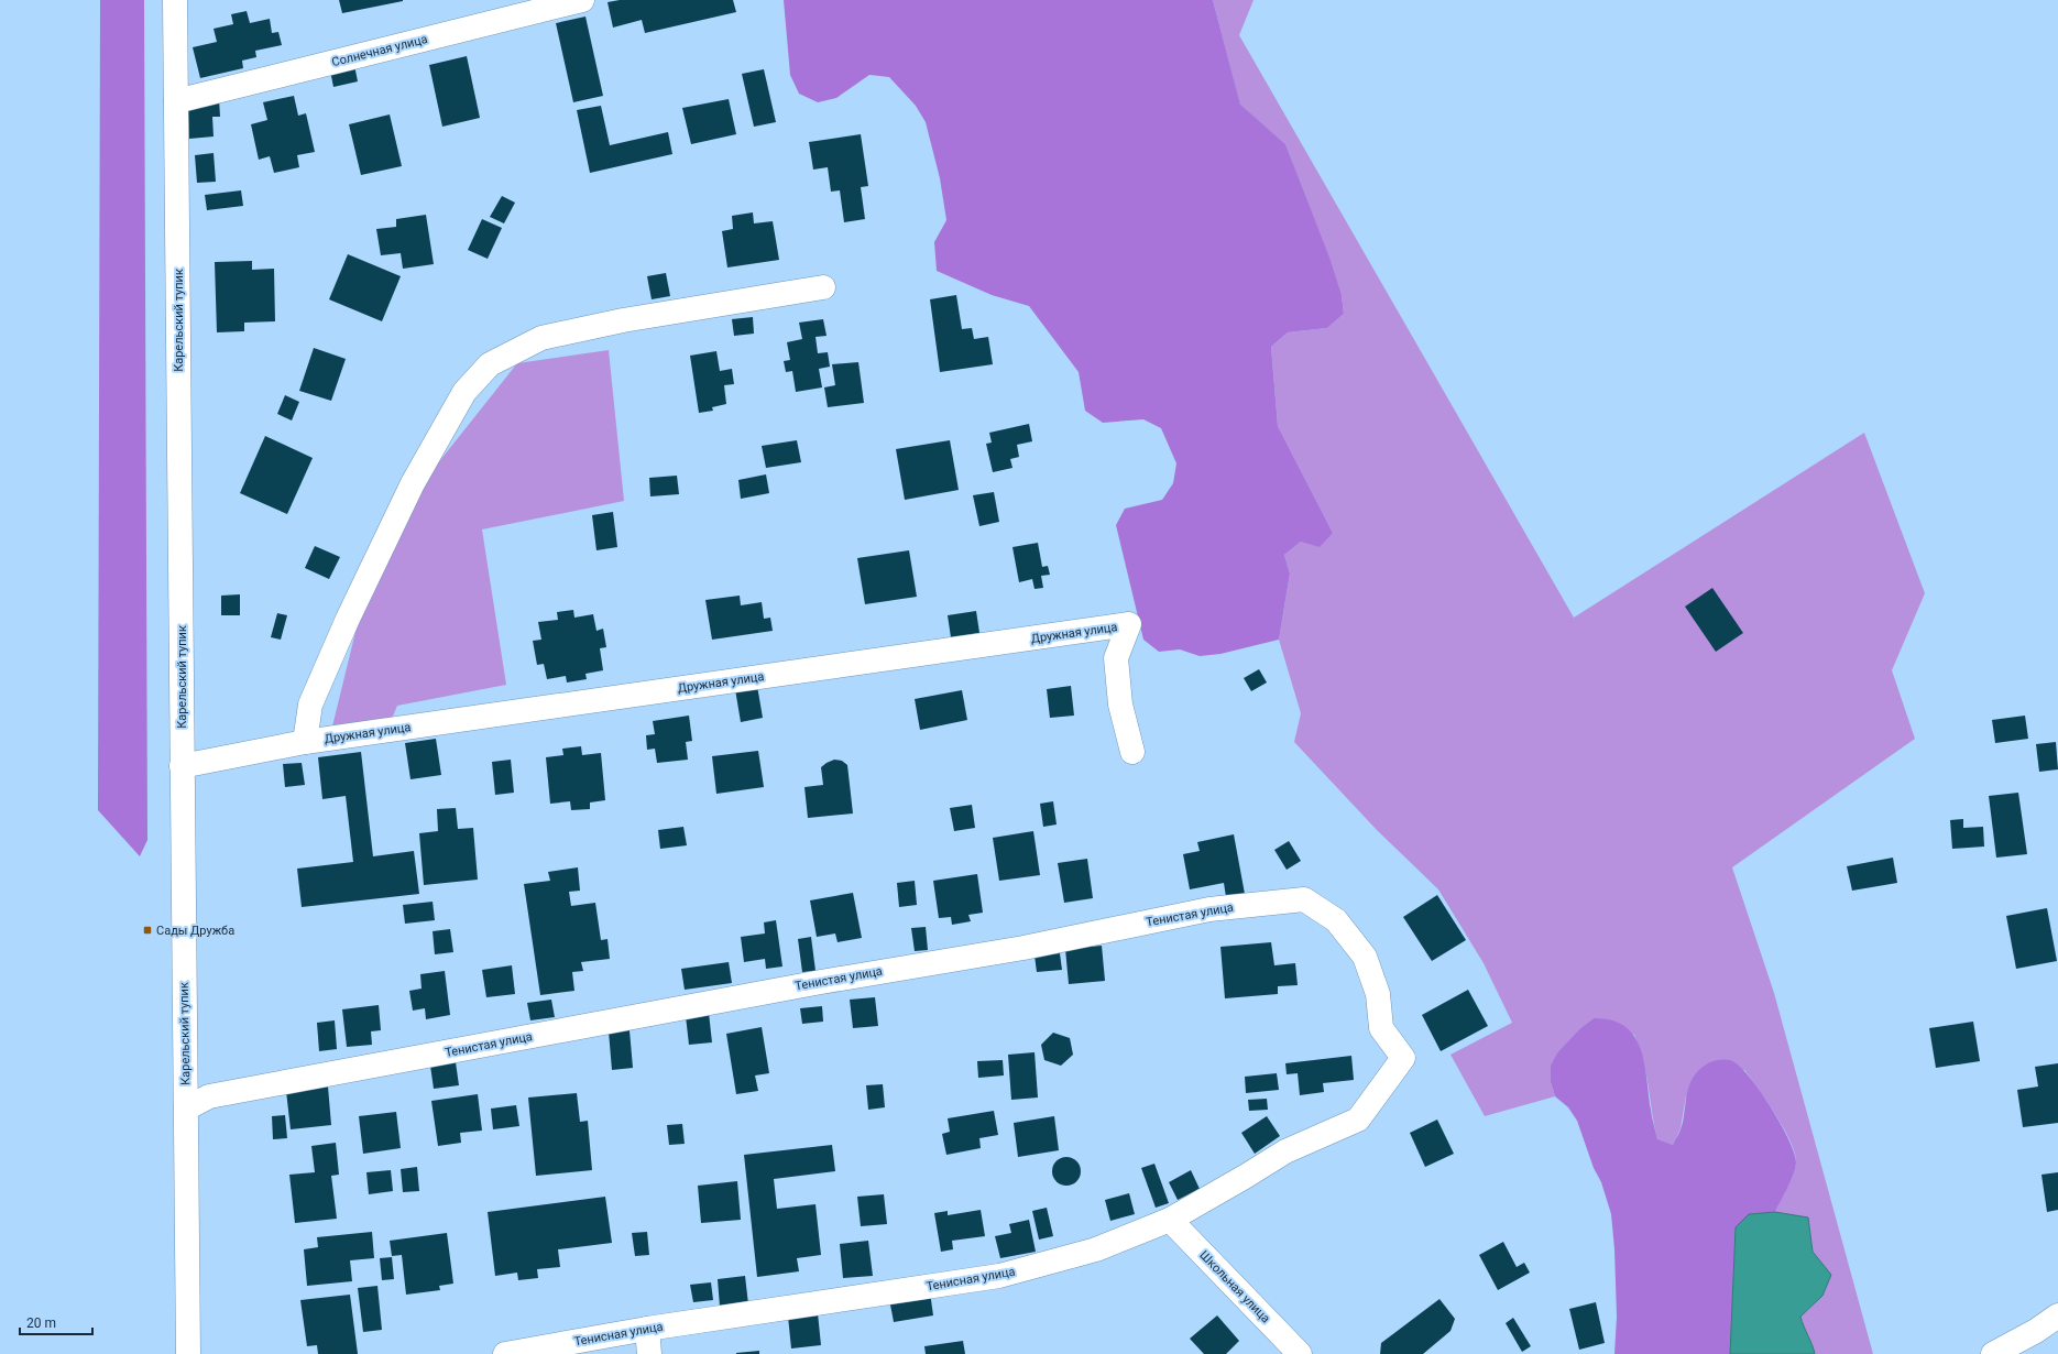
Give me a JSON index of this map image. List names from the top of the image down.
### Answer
{
  "streets": {
    "street": [
      "Солнечная улица",
      "Карельский тупик",
      "Дружная улица",
      "Тенистая улица",
      "Тенисная улица",
      "Школьная улица"
    ]
  },
  "crossings": [
    ["Солнечная улица", "Карельский тупик"],
    ["Карельский тупик", "Дружная улица"],
    ["Карельский тупик", "Тенистая улица"],
    ["Тенистая улица", "Тенисная улица"],
    ["Тенисная улица", "Школьная улица"]
  ],
  "places": {
    "transit": ["Сады Дружба"]
  },
  "scale_bar": "20 m"
}
